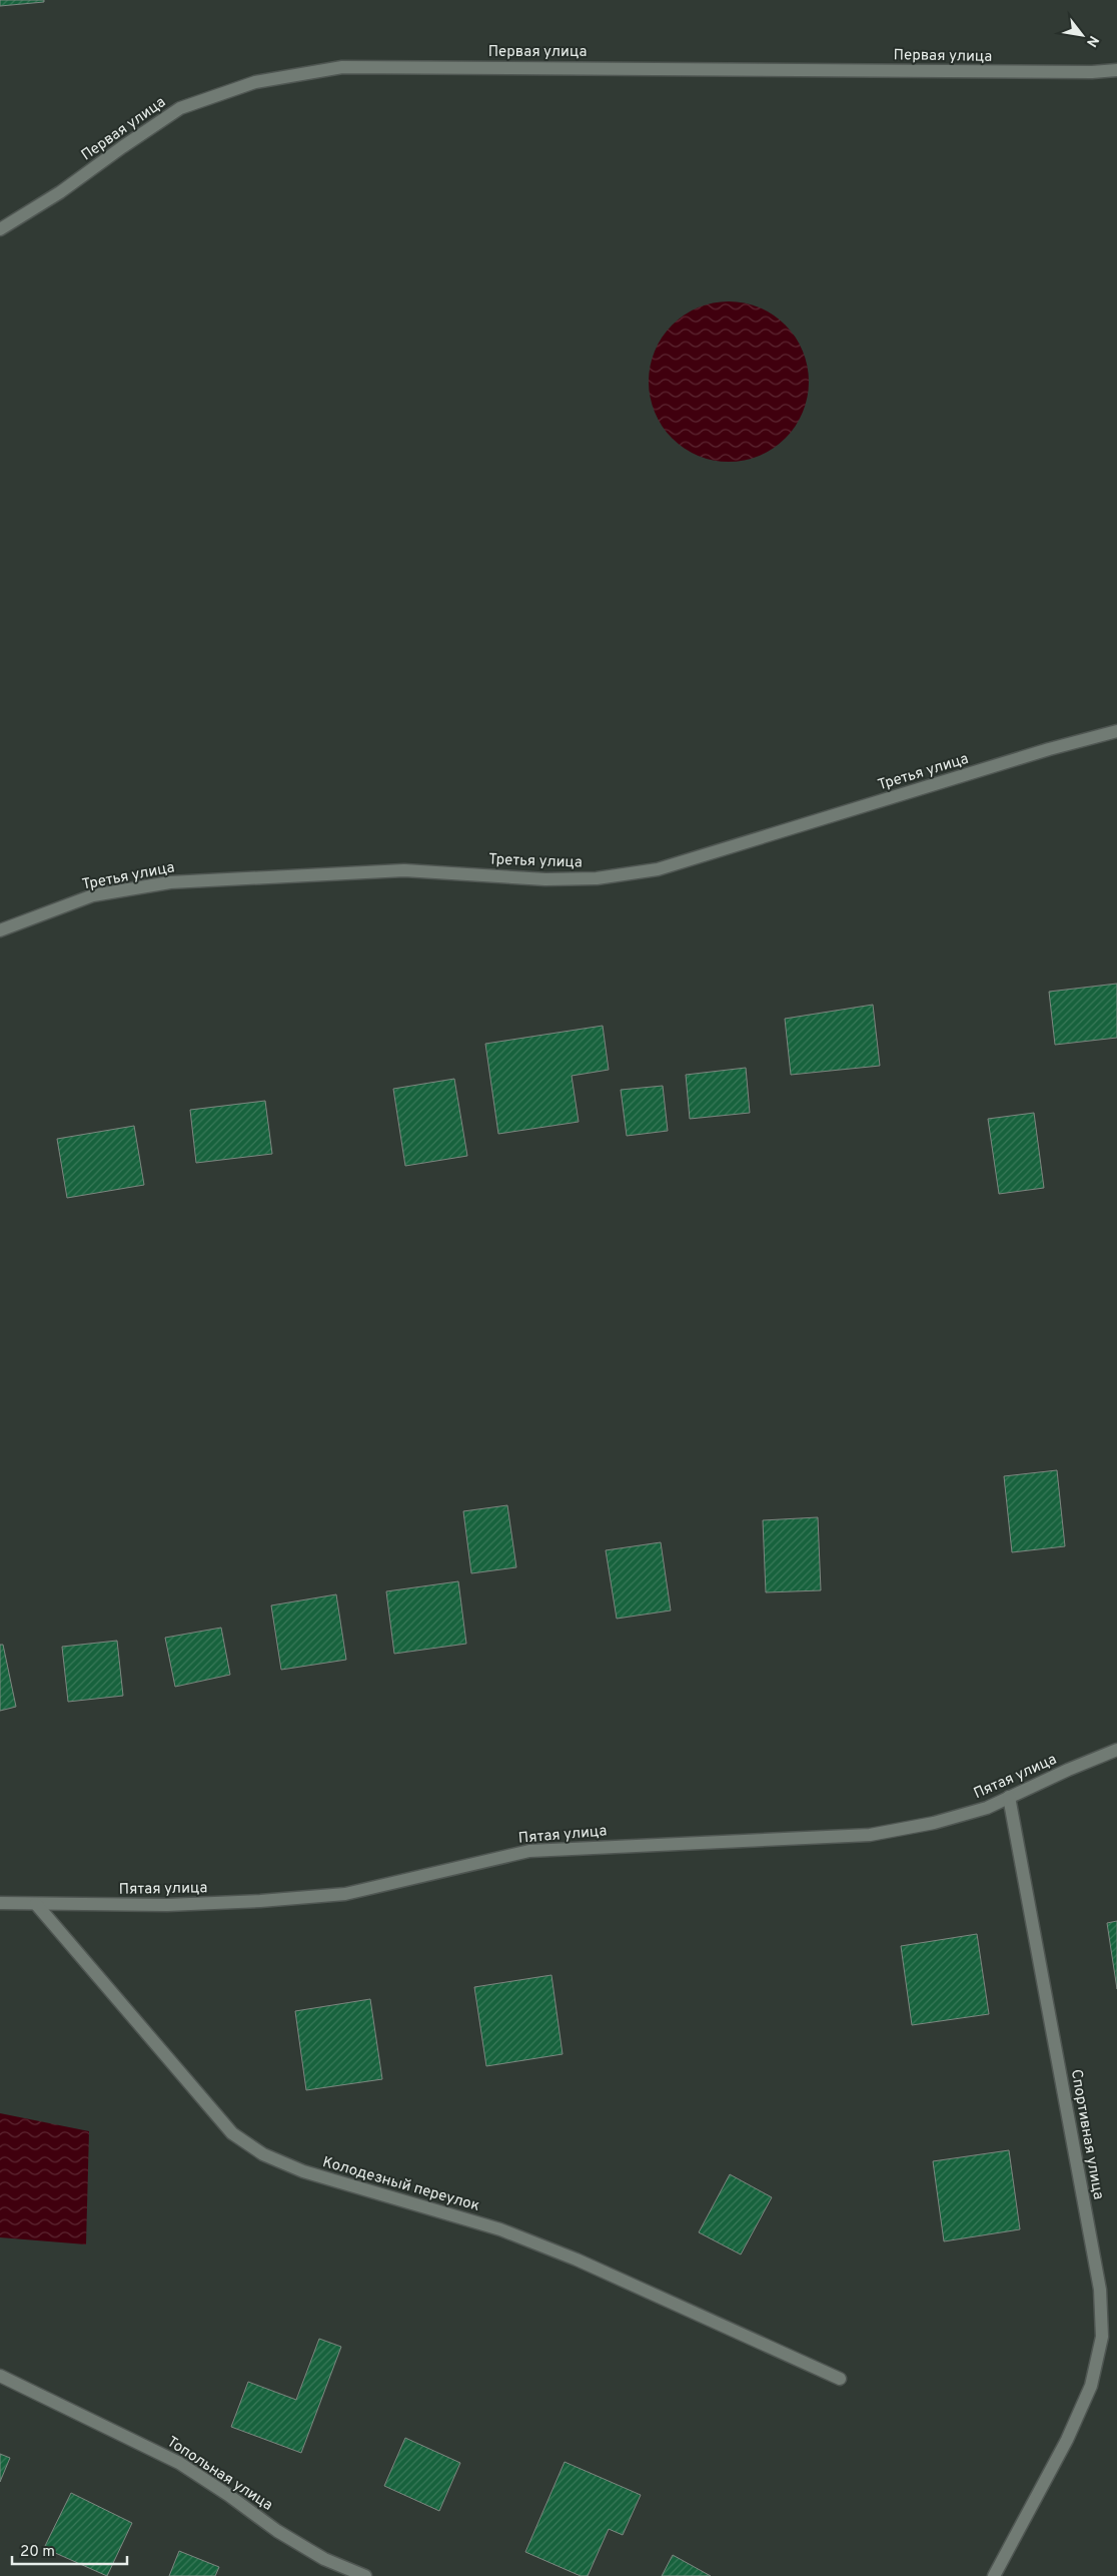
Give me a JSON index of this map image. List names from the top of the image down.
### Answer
{
  "streets": {
    "street": [
      "Первая улица",
      "Третья улица",
      "Пятая улица",
      "Спортивная улица",
      "Колодезный переулок",
      "Топольная улица"
    ]
  },
  "crossings": [
    ["Пятая улица", "Спортивная улица"],
    ["Пятая улица", "Колодезный переулок"]
  ],
  "scale_bar": "20 m",
  "north": "bottom right"
}
